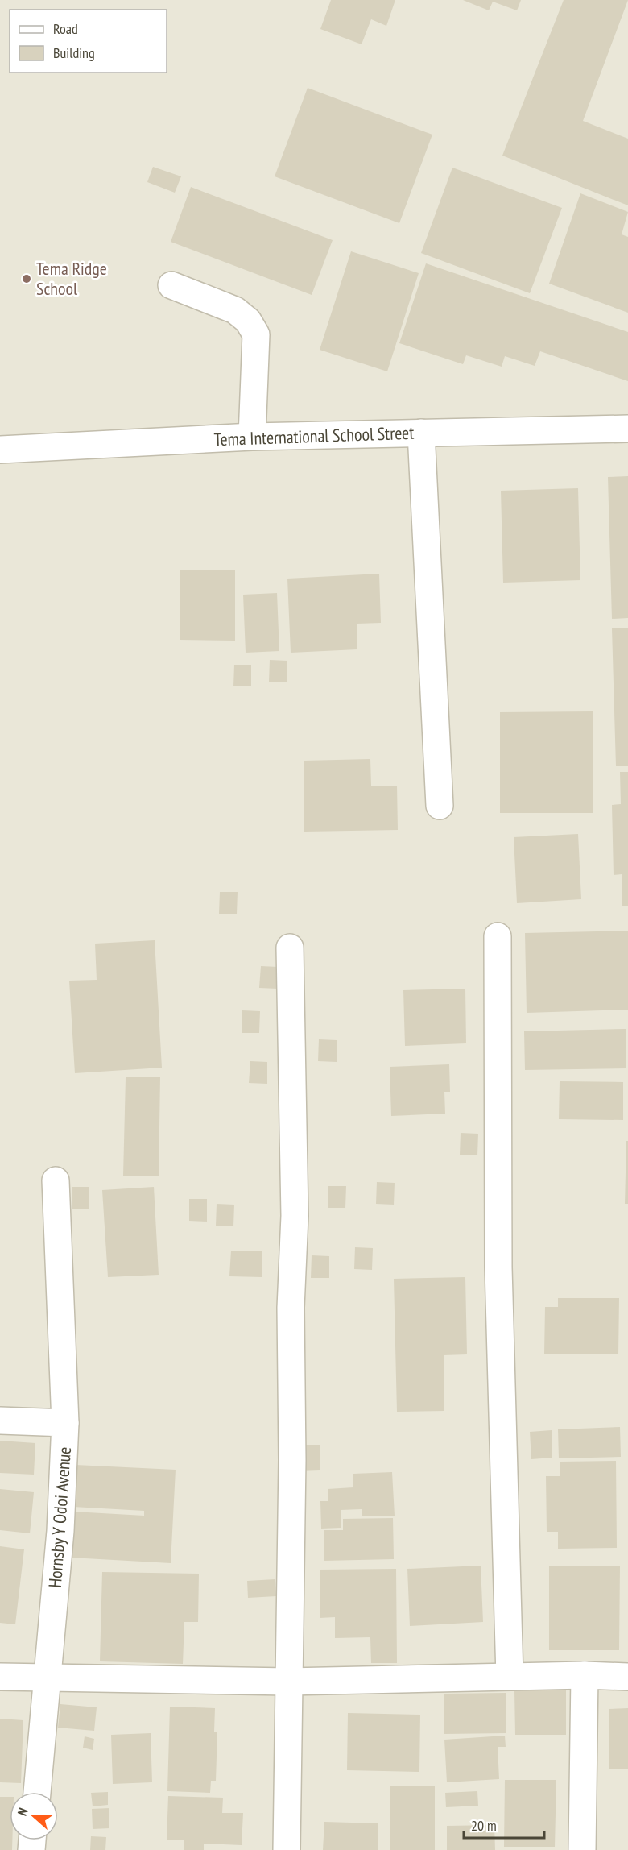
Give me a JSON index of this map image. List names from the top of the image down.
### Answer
{
  "streets": {
    "street": ["Tema International School Street", "Hornsby Y Odoi Avenue"]
  },
  "places": ["Tema Ridge School"],
  "legend": ["Road", "Building"],
  "scale_bar": "20 m",
  "north": "left"
}
